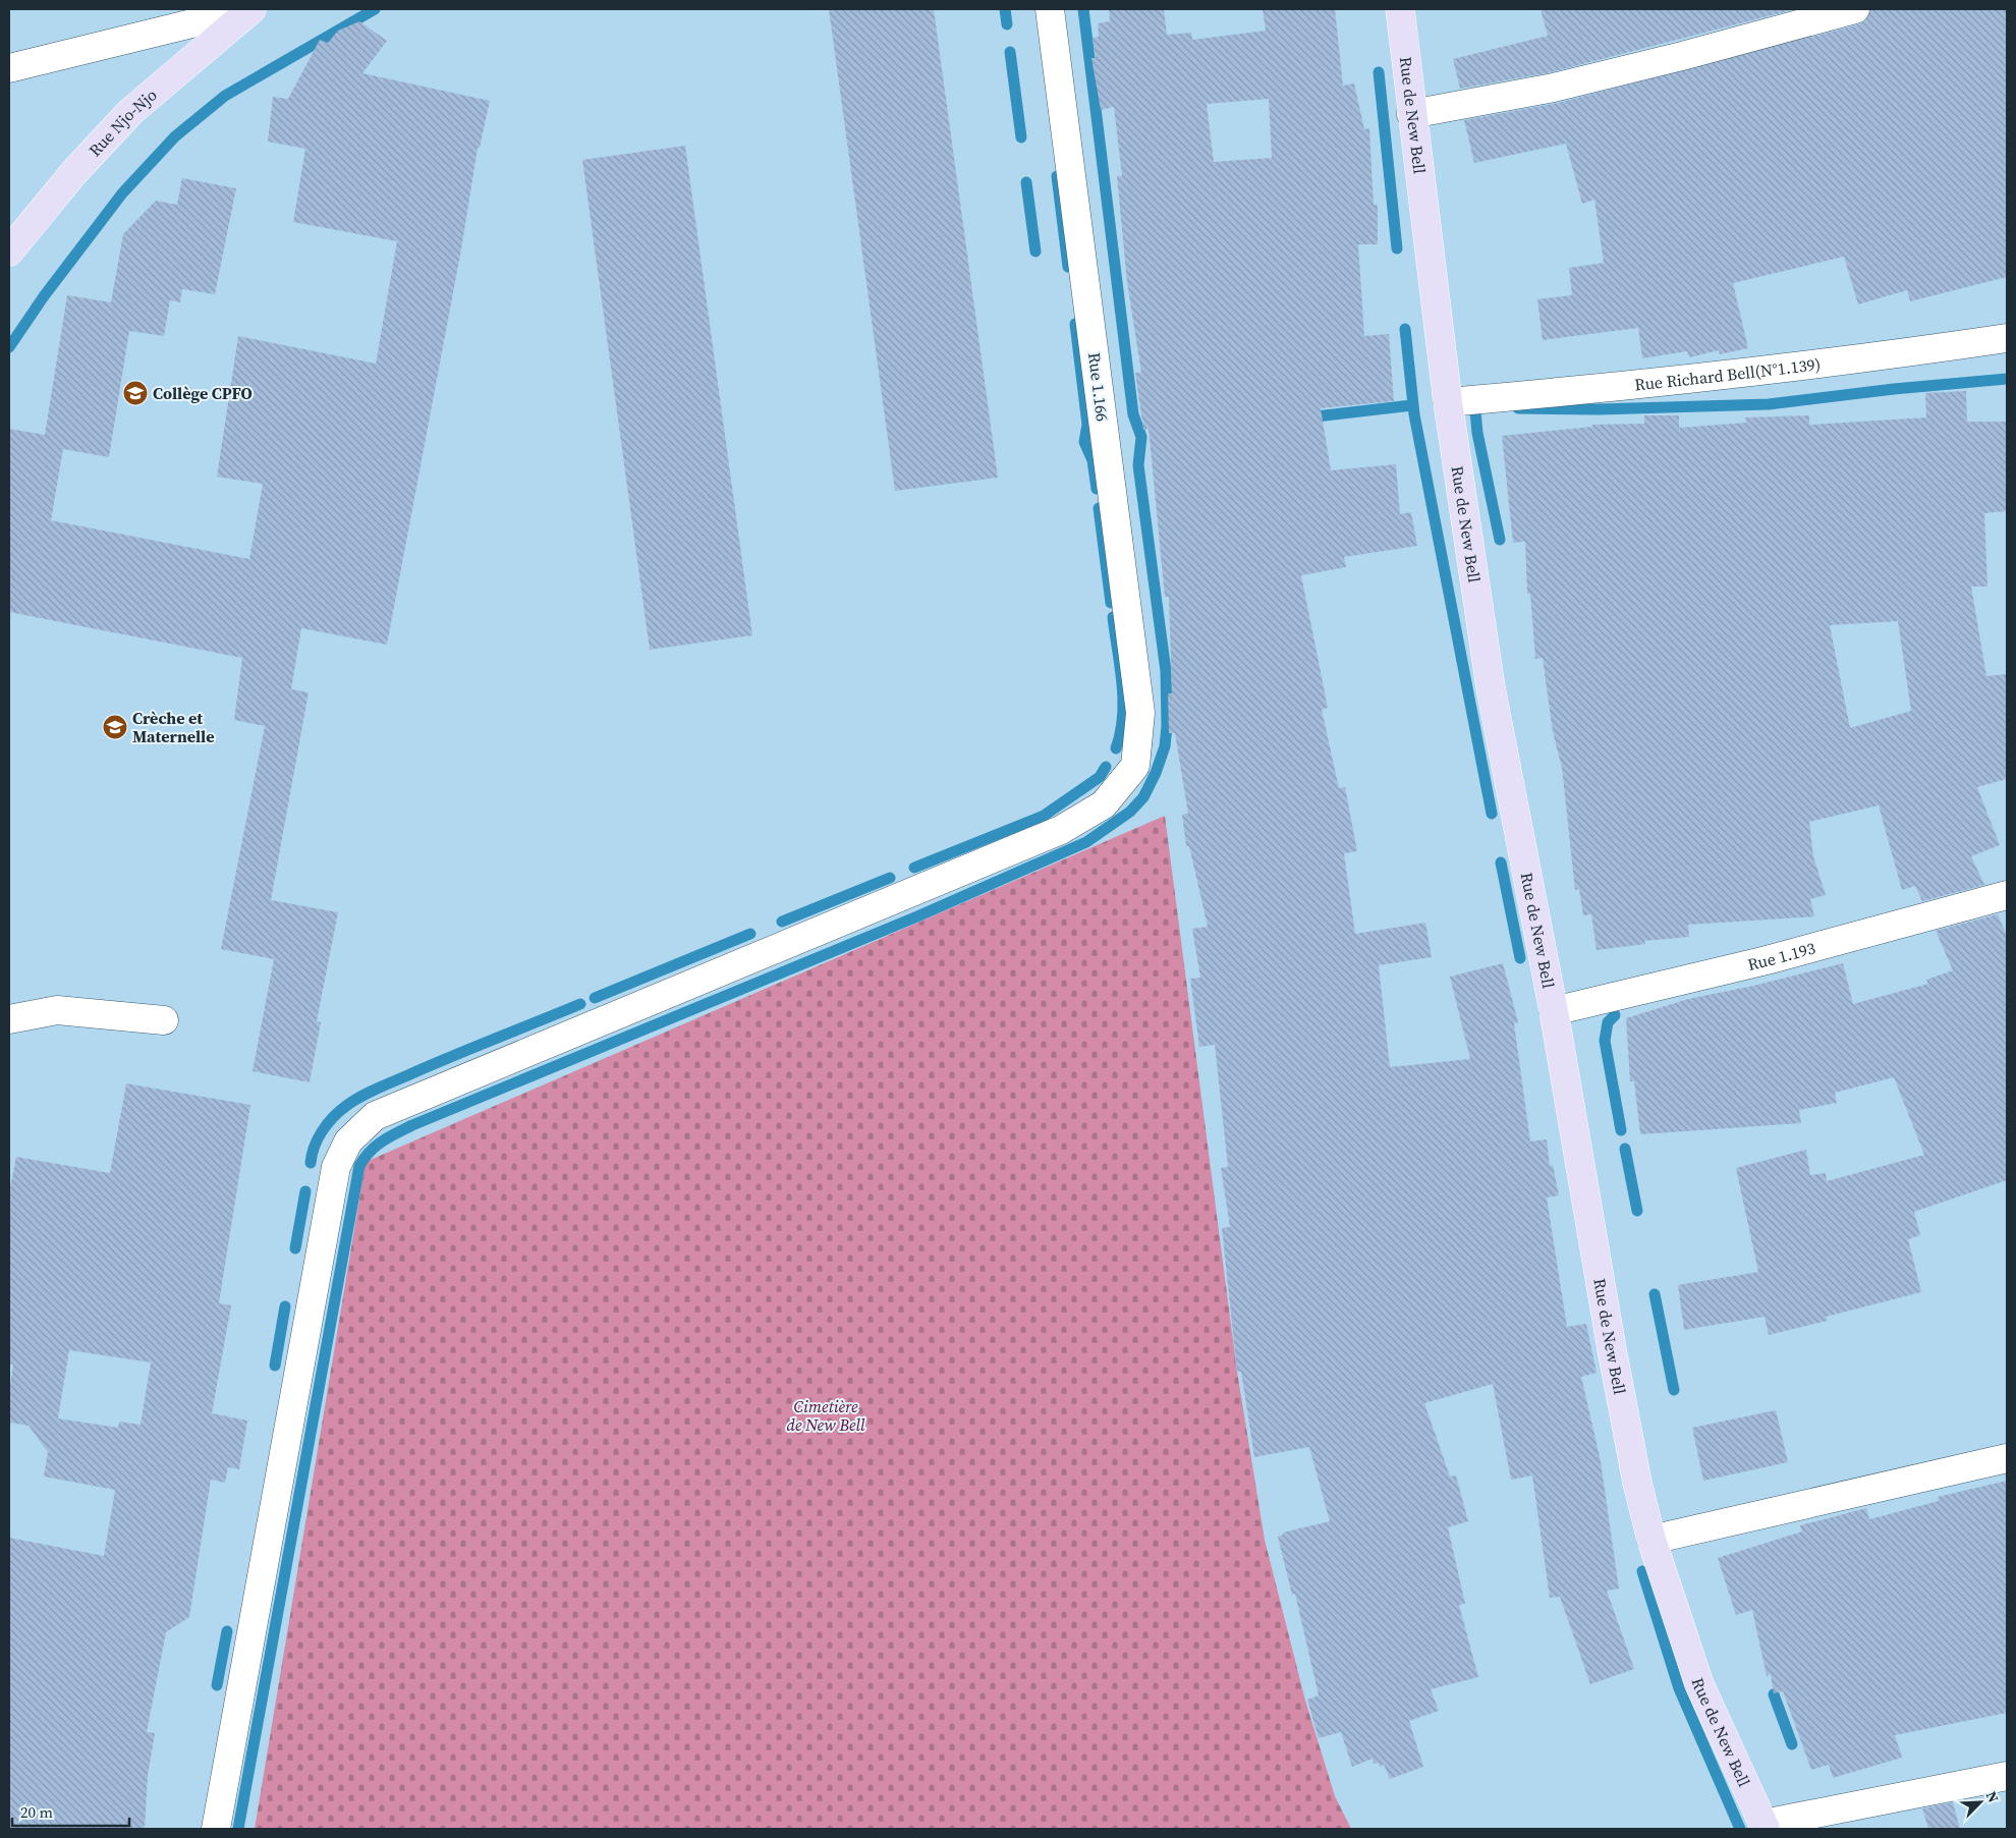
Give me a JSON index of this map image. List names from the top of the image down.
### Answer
{
  "streets": {
    "main road": ["Rue de New Bell", "Rue Njo-Njo"],
    "street": ["Rue Richard Bell(N°1.139)", "Rue 1.166", "Rue 1.193"]
  },
  "crossings": [
    ["Rue de New Bell", "Rue Richard Bell(N°1.139)"],
    ["Rue de New Bell", "Rue 1.193"]
  ],
  "parks": ["Cimetière de New Bell"],
  "places": {
    "school or university": ["Collège CPFO", "Crèche et Maternelle"]
  },
  "scale_bar": "20 m",
  "north": "top right"
}
